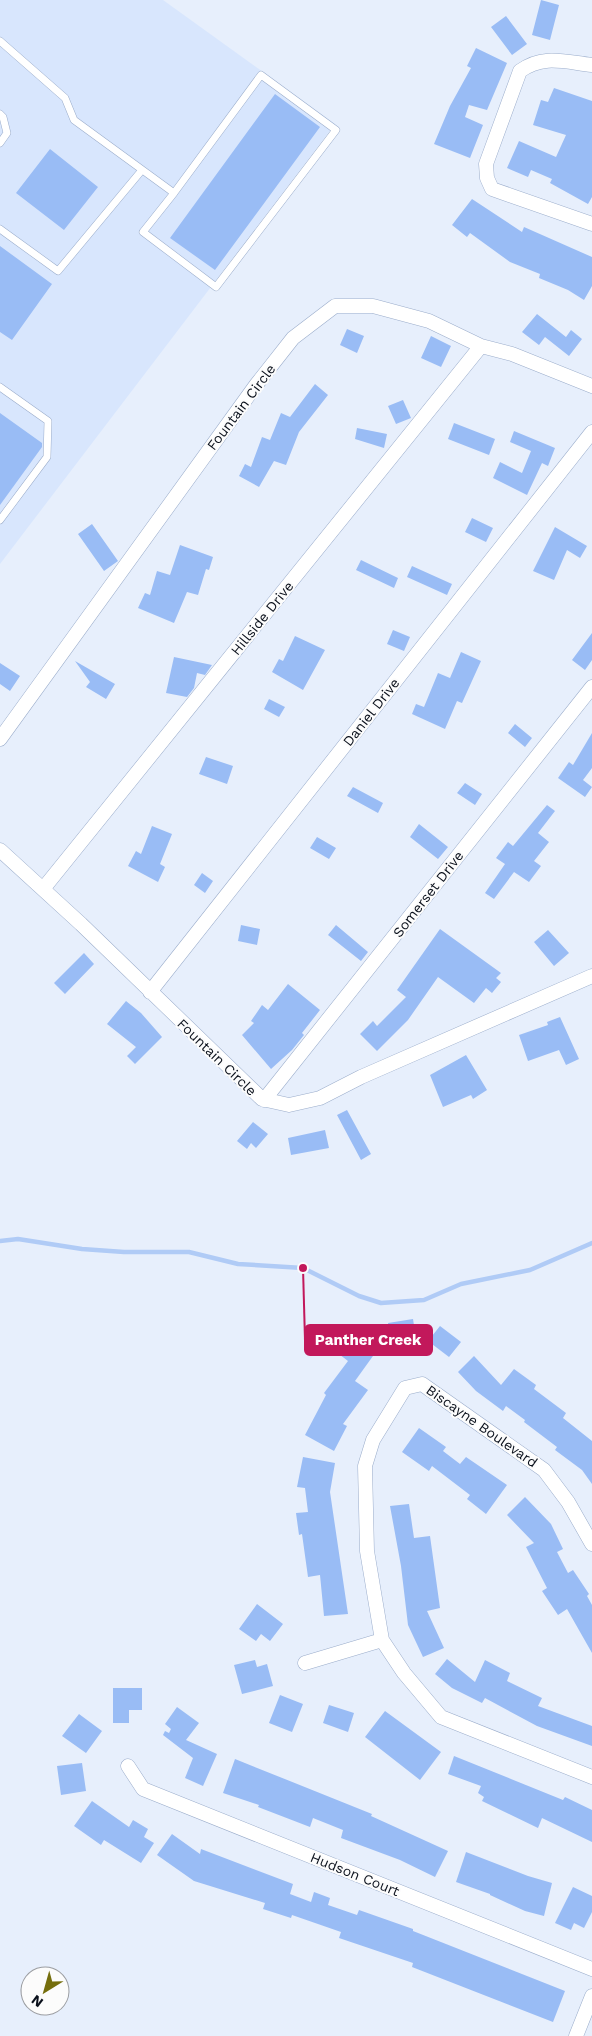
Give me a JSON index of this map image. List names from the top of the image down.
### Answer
{
  "streets": {
    "street": [
      "Fountain Circle",
      "Hillside Drive",
      "Daniel Drive",
      "Somerset Drive",
      "Biscayne Boulevard",
      "Hudson Court"
    ]
  },
  "crossings": [
    ["Fountain Circle", "Hillside Drive"],
    ["Fountain Circle", "Daniel Drive"],
    ["Fountain Circle", "Somerset Drive"]
  ],
  "places": ["Panther Creek"],
  "north": "bottom left"
}
